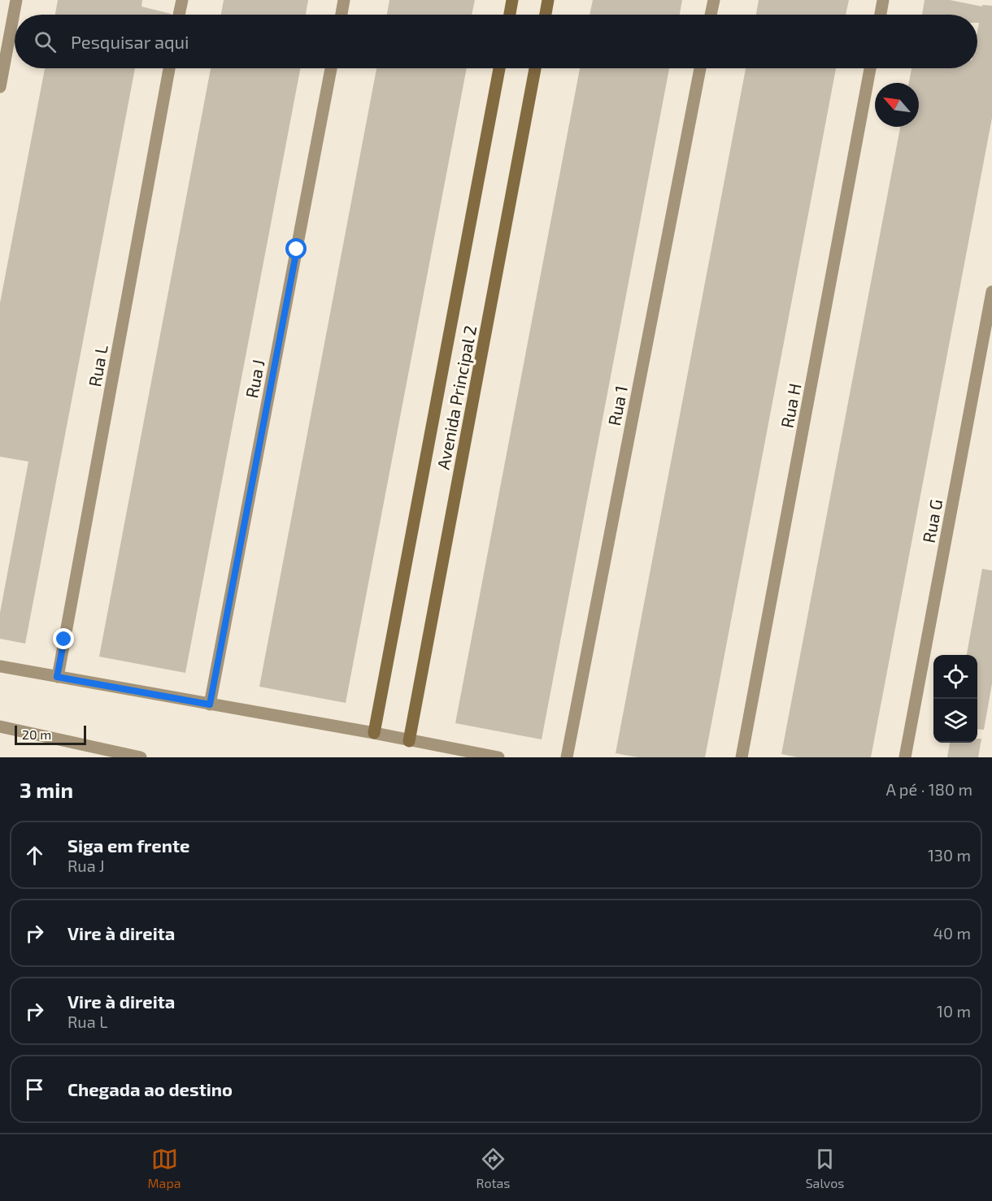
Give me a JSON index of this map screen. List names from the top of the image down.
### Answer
{
  "streets": {
    "street": [
      "Rua L",
      "Rua J",
      "Avenida Principal 2",
      "Rua 1",
      "Rua H",
      "Rua G"
    ]
  },
  "scale_bar": "20 m",
  "north": "top left",
  "page": {
    "search": "Pesquisar aqui",
    "scale": "20 m",
    "heading": ["3 min", "A pé · 180 m"],
    "list": [
      ["Siga em frente", "Rua J", "130 m"],
      ["Vire à direita", "40 m"],
      ["Vire à direita", "Rua L", "10 m"],
      "Chegada ao destino"
    ],
    "nav": ["Mapa", "Rotas", "Salvos"]
  }
}
